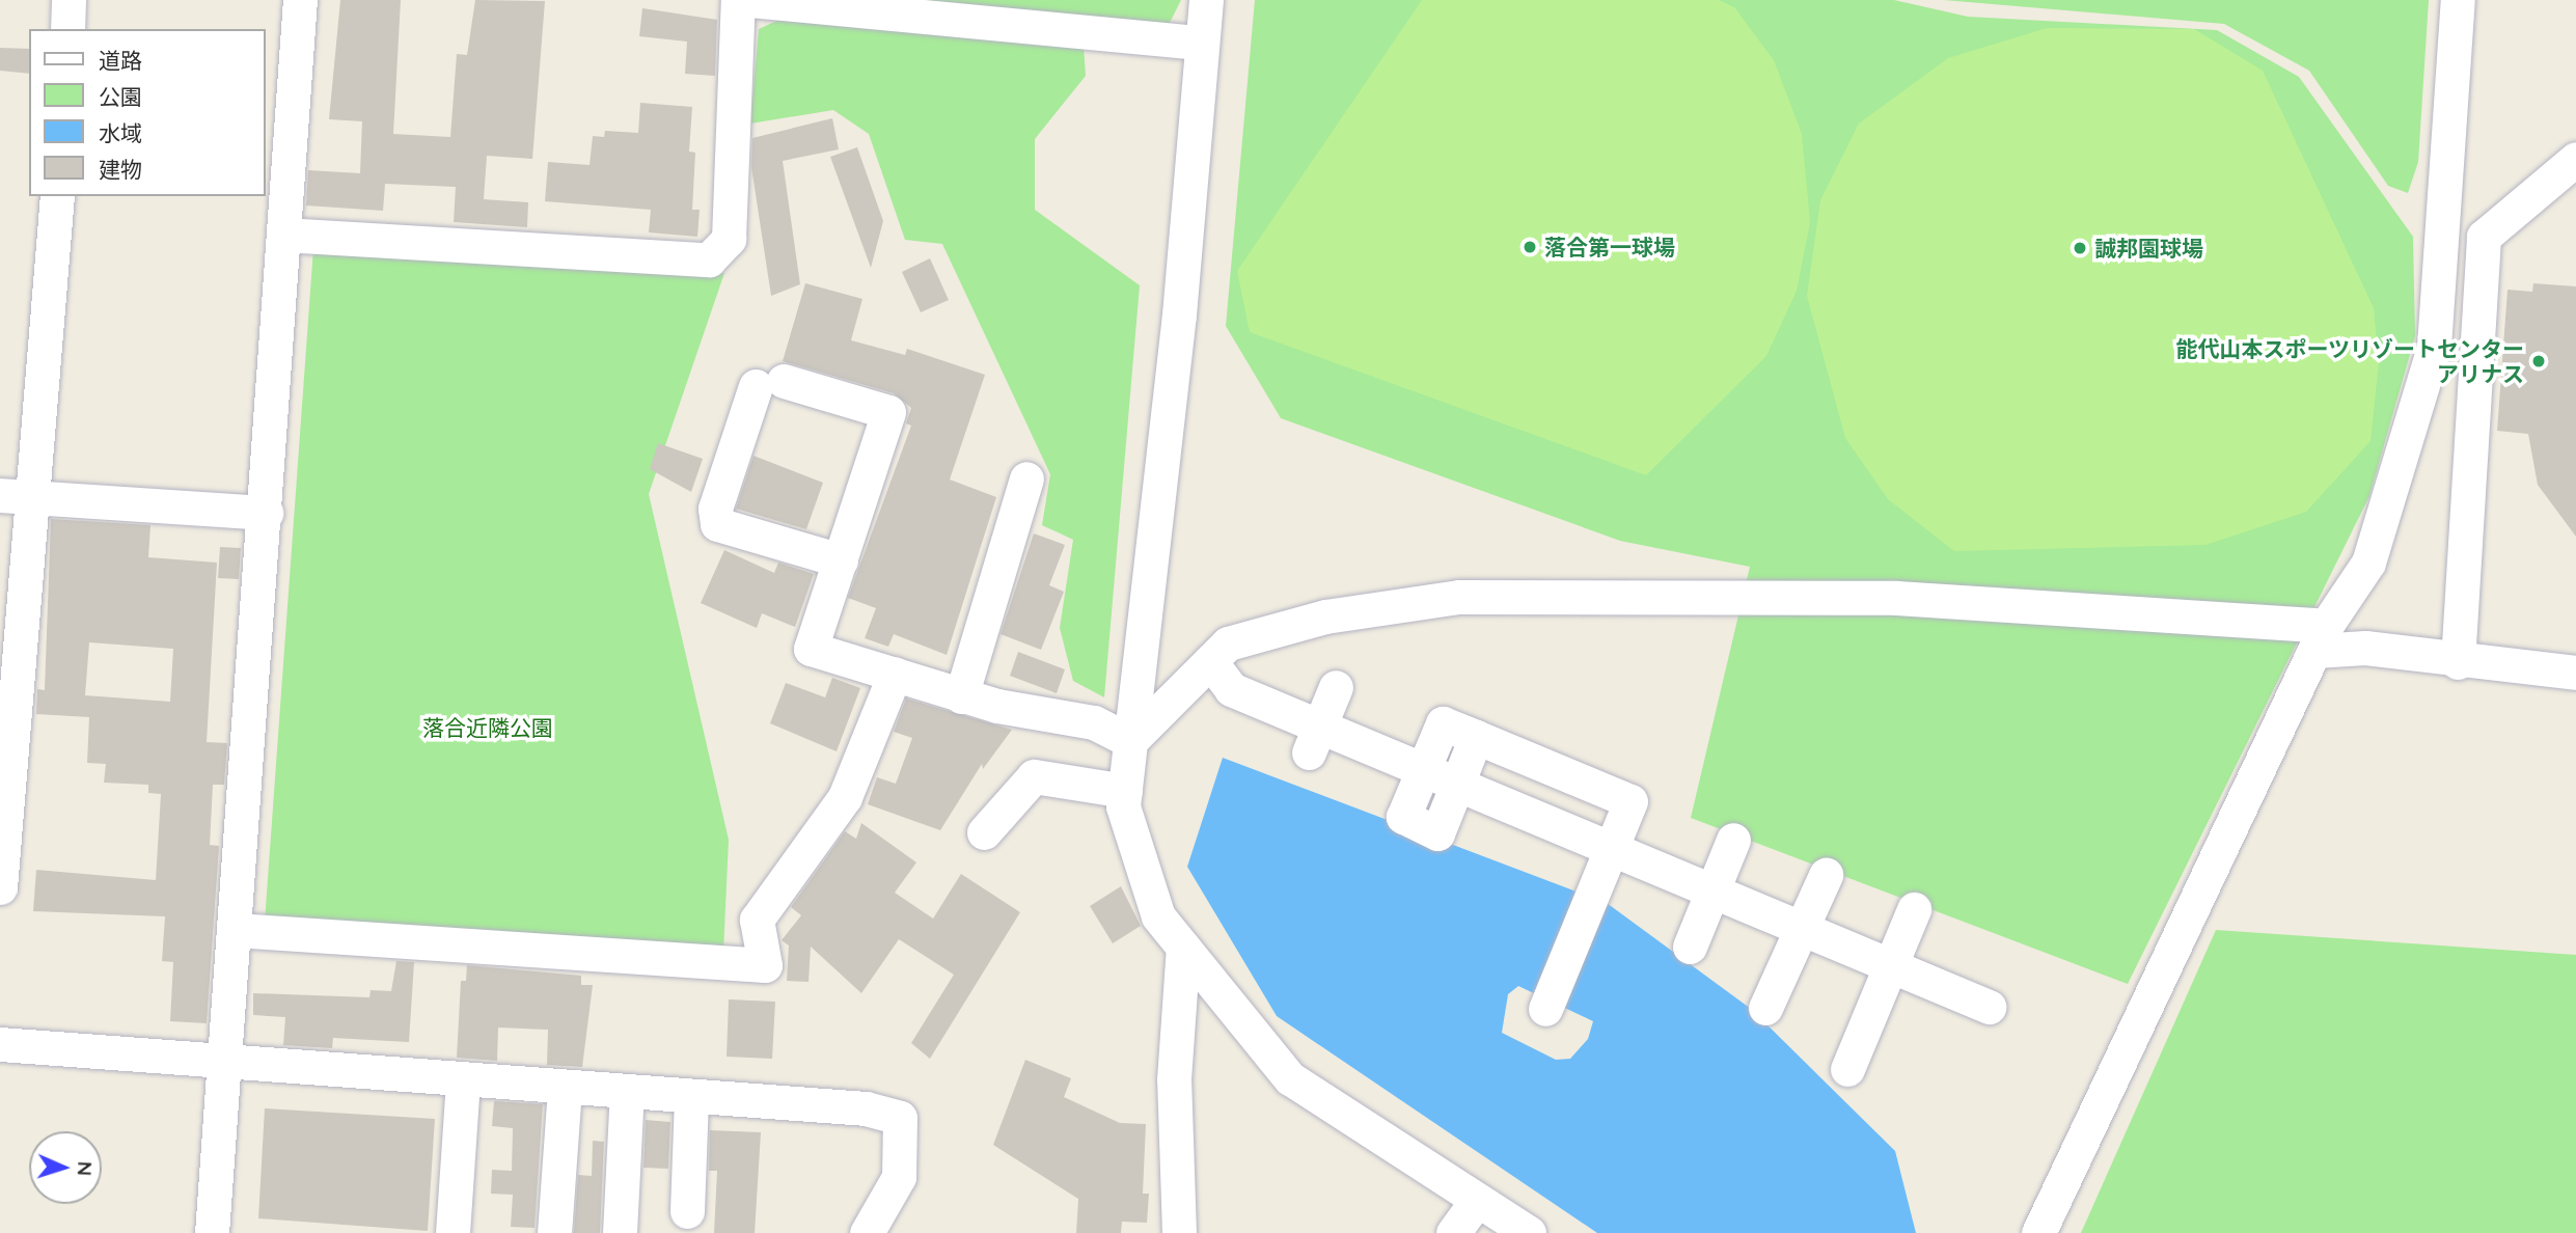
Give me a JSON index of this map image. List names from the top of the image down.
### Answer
{
  "parks": ["落合近隣公園"],
  "places": ["落合第一球場", "誠邦園球場", "能代山本スポーツリゾートセンター アリナス"],
  "legend": [
    "道路",
    "公園",
    "水域",
    "建物"
  ],
  "north": "right"
}
